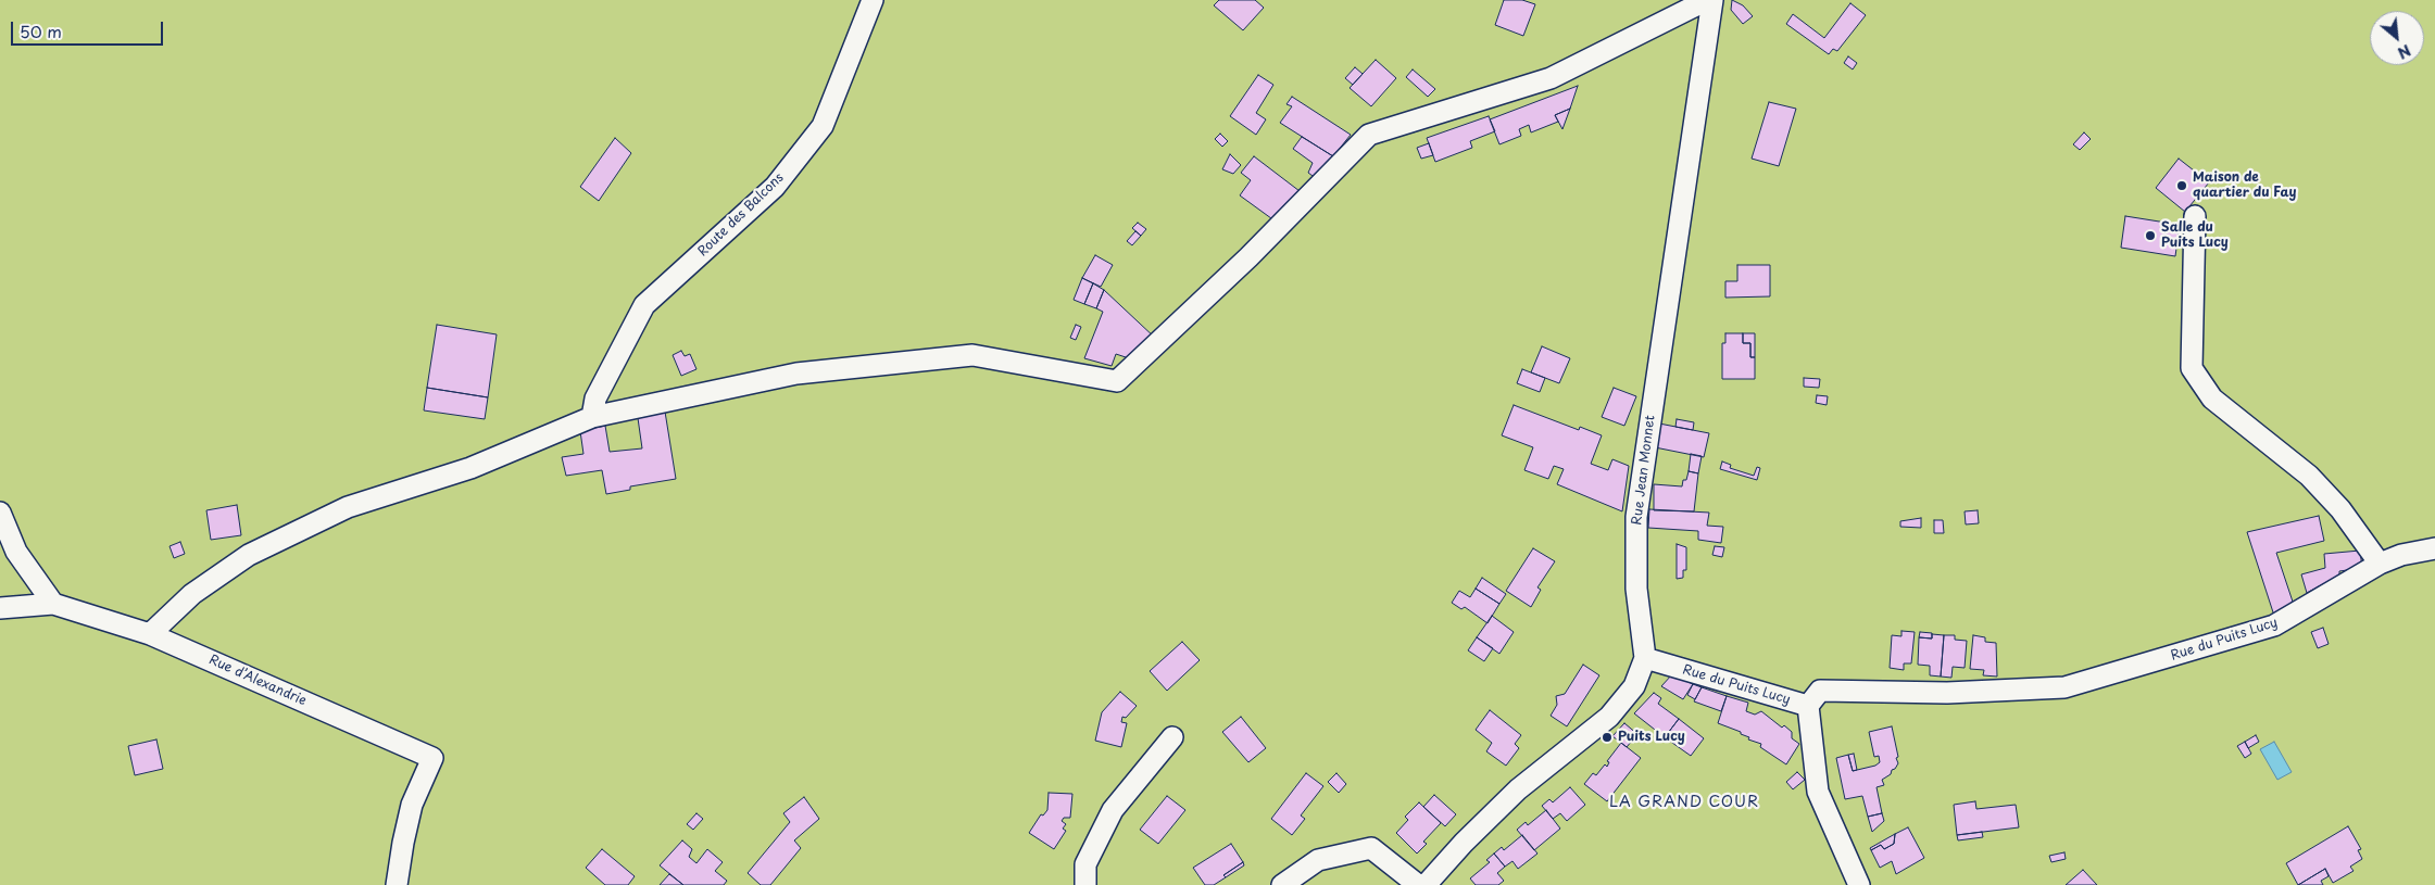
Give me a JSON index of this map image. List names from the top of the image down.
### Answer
{
  "streets": {
    "street": [
      "Route des Balcons",
      "Rue Jean Monnet",
      "Rue du Puits Lucy",
      "Rue d’Alexandrie"
    ]
  },
  "crossings": [
    ["Rue Jean Monnet", "Rue du Puits Lucy"]
  ],
  "districts": ["LA GRAND COUR"],
  "places": ["Maison de quartier du Fay", "Salle du Puits Lucy", "Puits Lucy"],
  "scale_bar": "50 m",
  "north": "bottom right"
}
